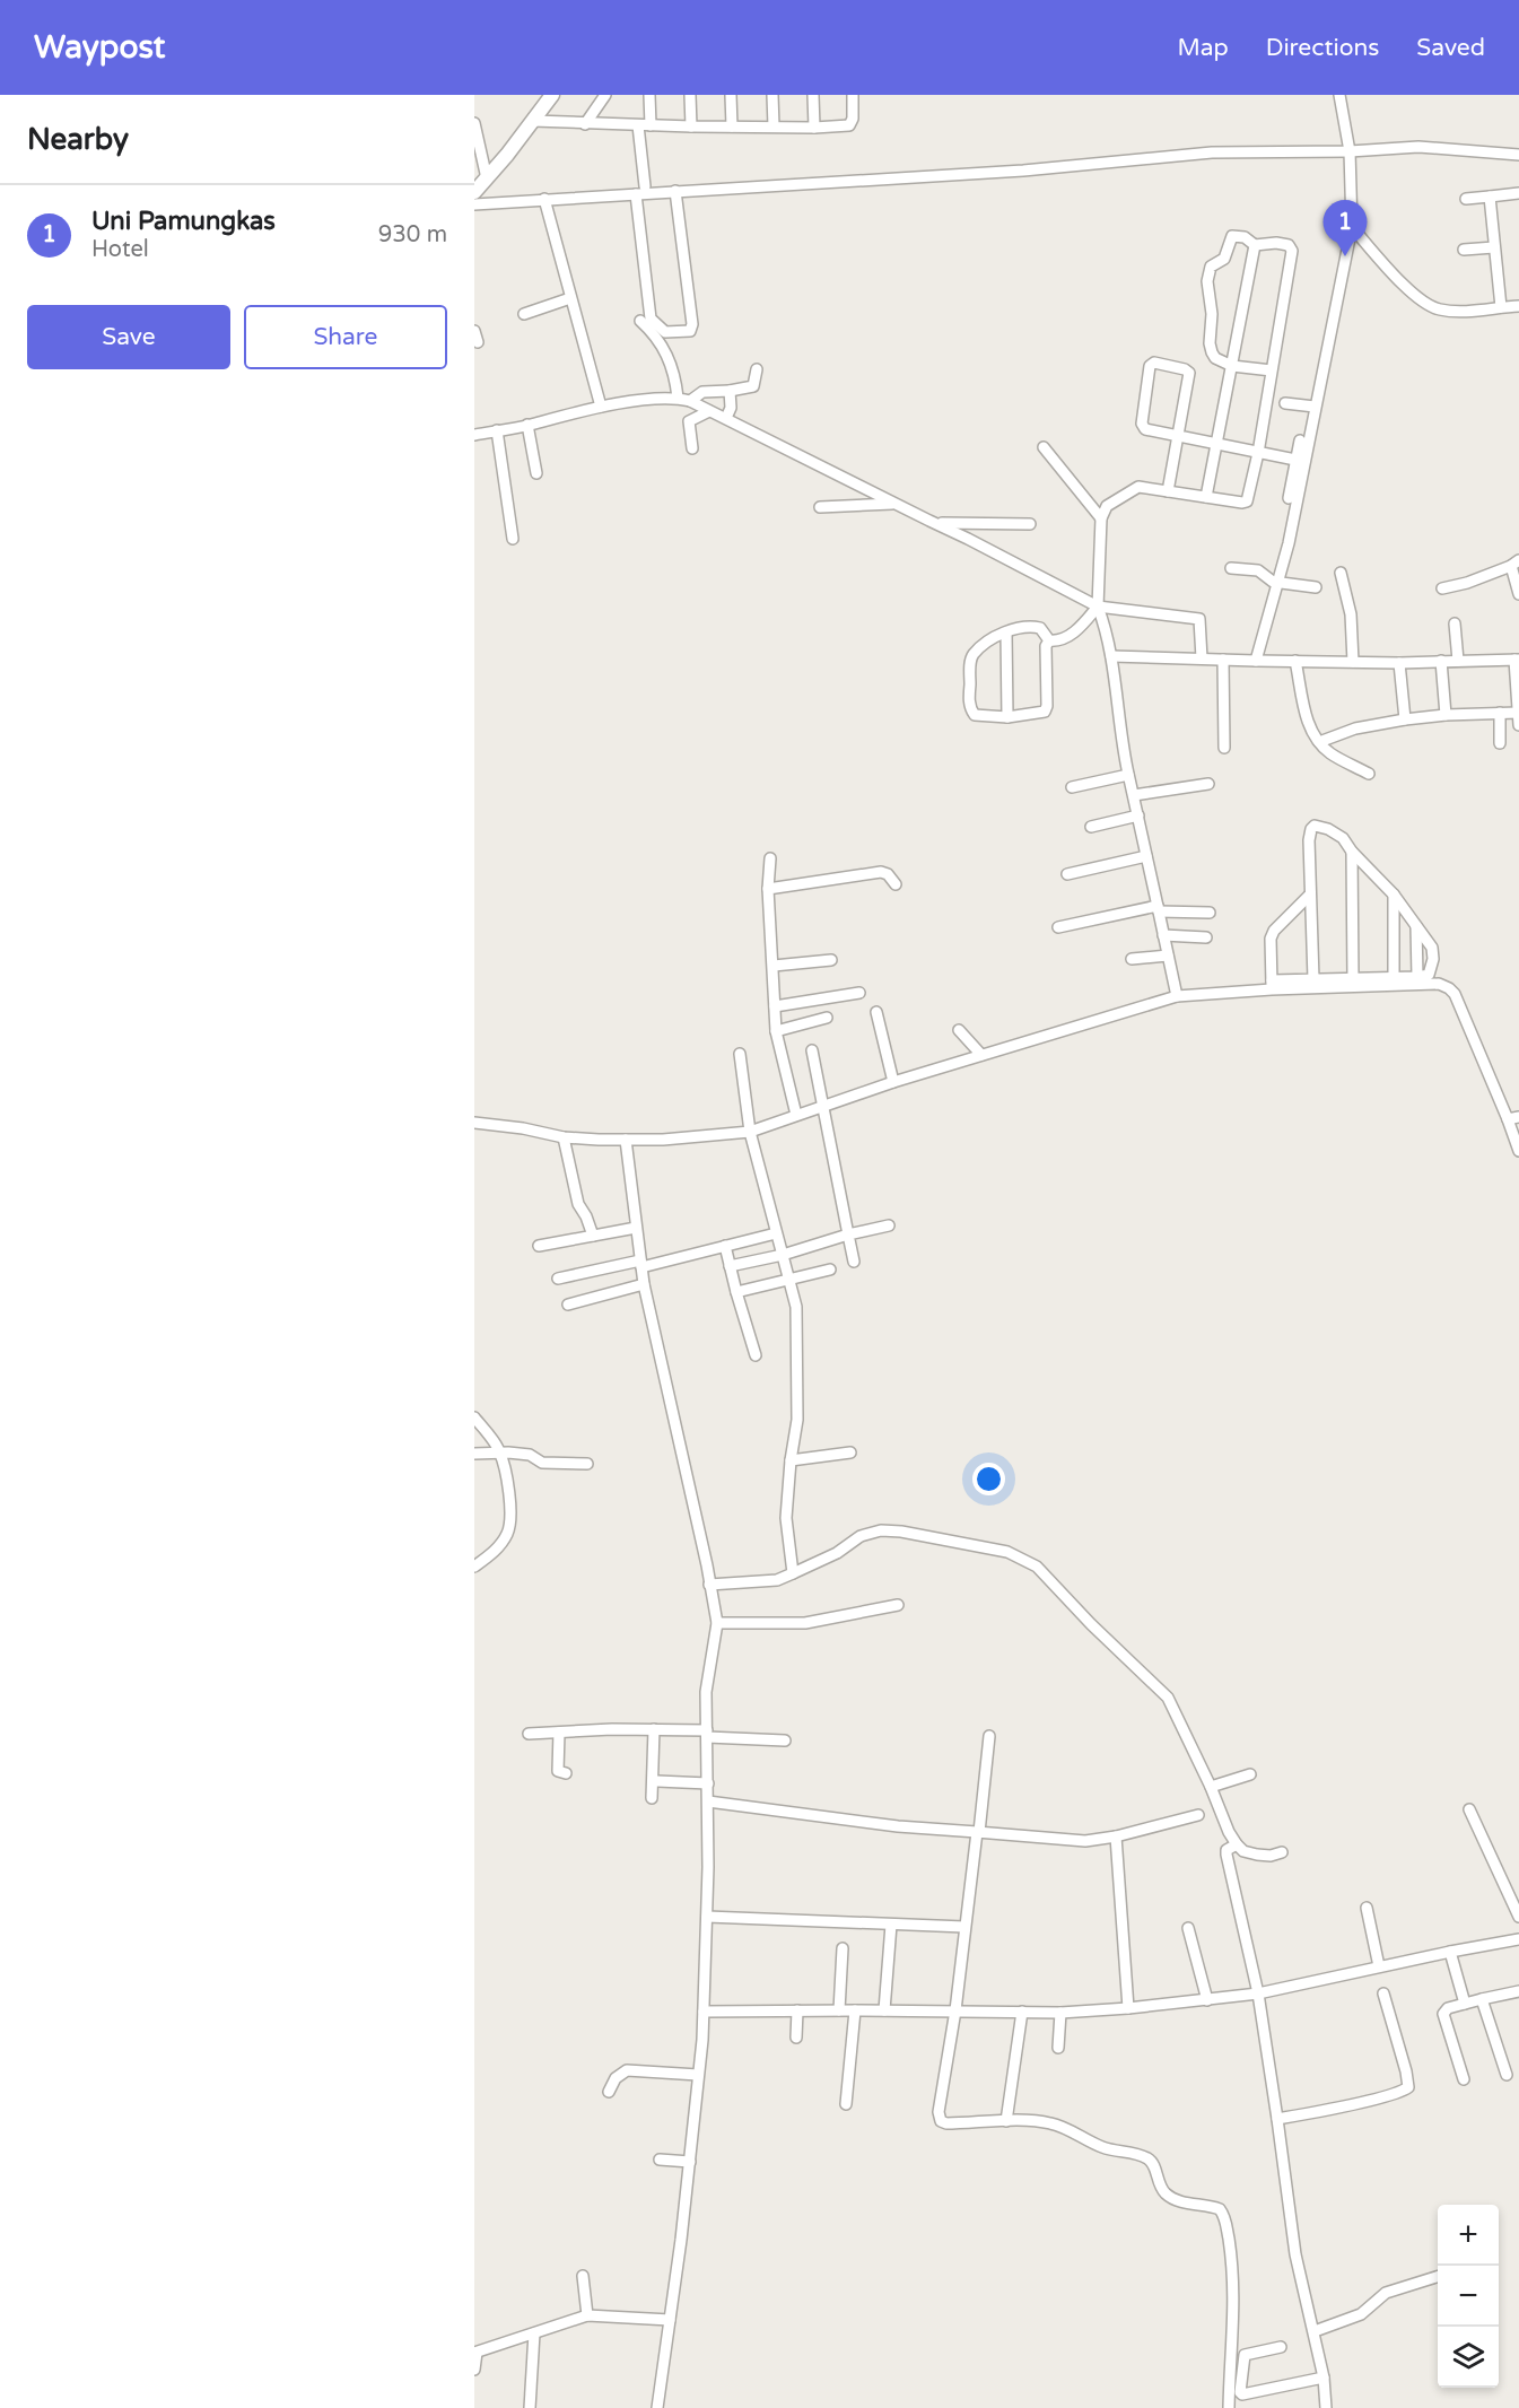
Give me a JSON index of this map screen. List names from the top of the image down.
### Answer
{
  "page": {
    "header": "Waypost",
    "nav": ["Map", "Directions", "Saved"],
    "heading": "Nearby",
    "list": [
      {
        "mark": "1",
        "name": "Uni Pamungkas",
        "note": "Hotel",
        "value": "930 m"
      }
    ],
    "pins": "1",
    "buttons": ["Save", "Share"],
    "map_buttons": ["+", "−"]
  }
}
